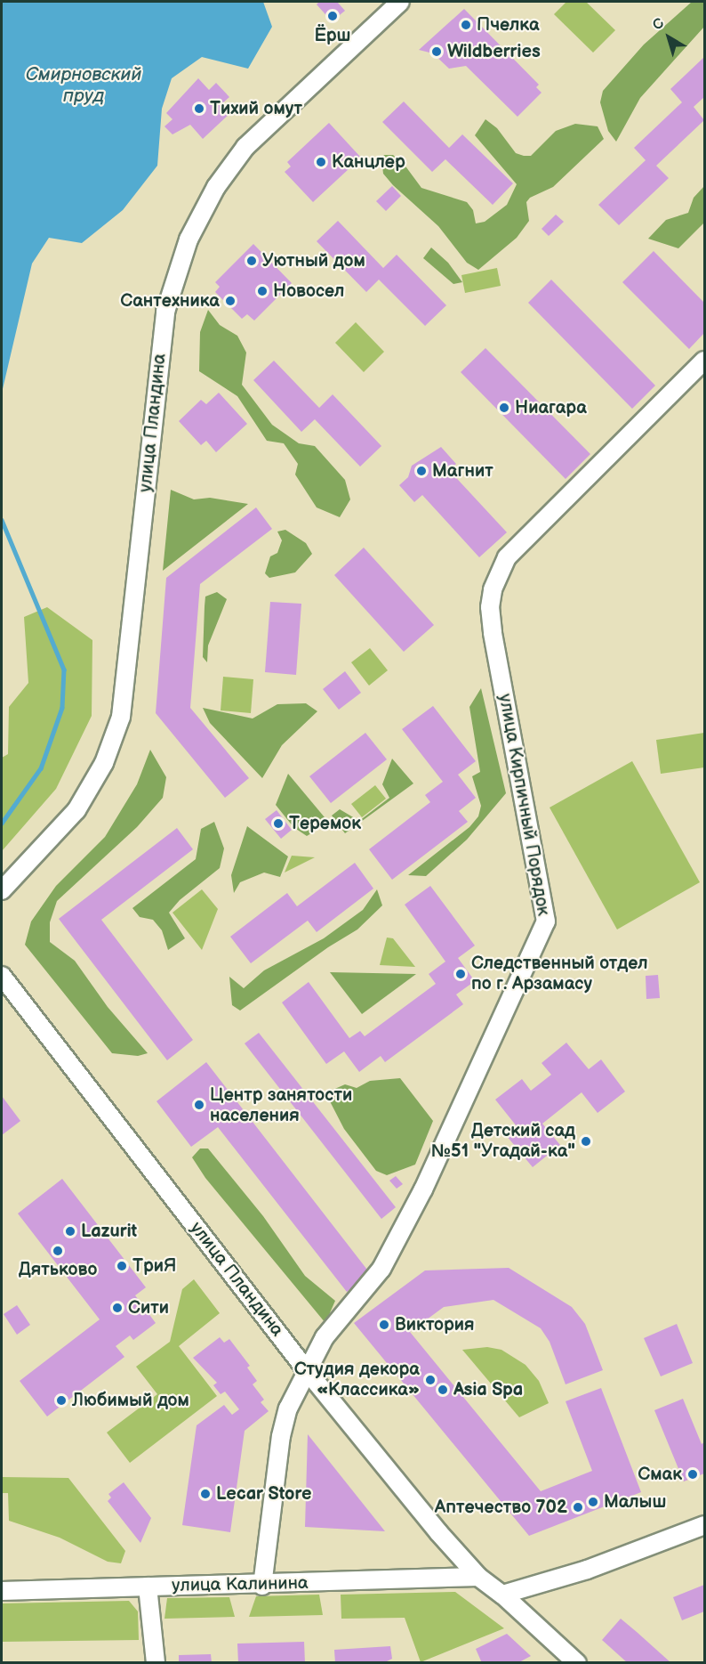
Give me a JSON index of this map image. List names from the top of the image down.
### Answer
{
  "streets": {
    "street": ["улица Пландина", "улица Кирпичный Порядок", "улица Калинина"]
  },
  "crossings": [
    ["улица Пландина", "улица Кирпичный Порядок"],
    ["улица Пландина", "улица Калинина"],
    ["улица Кирпичный Порядок", "улица Калинина"]
  ],
  "water": ["Смирновский пруд"],
  "places": [
    "Ёрш",
    "Пчелка",
    "Wildberries",
    "Тихий омут",
    "Канцлер",
    "Уютный дом",
    "Новосел",
    "Сантехника",
    "Ниагара",
    "Магнит",
    "Теремок",
    "Следственный отдел по г. Арзамасу",
    "Центр занятости населения",
    "Детский сад №51 \"Угадай-ка\"",
    "Lazurit",
    "Дятьково",
    "ТриЯ",
    "Сити",
    "Виктория",
    "Студия декора «Классика»",
    "Asia Spa",
    "Любимый дом",
    "Смак",
    "Lecar Store",
    "Малыш",
    "Аптечество 702"
  ],
  "north": "top left"
}
